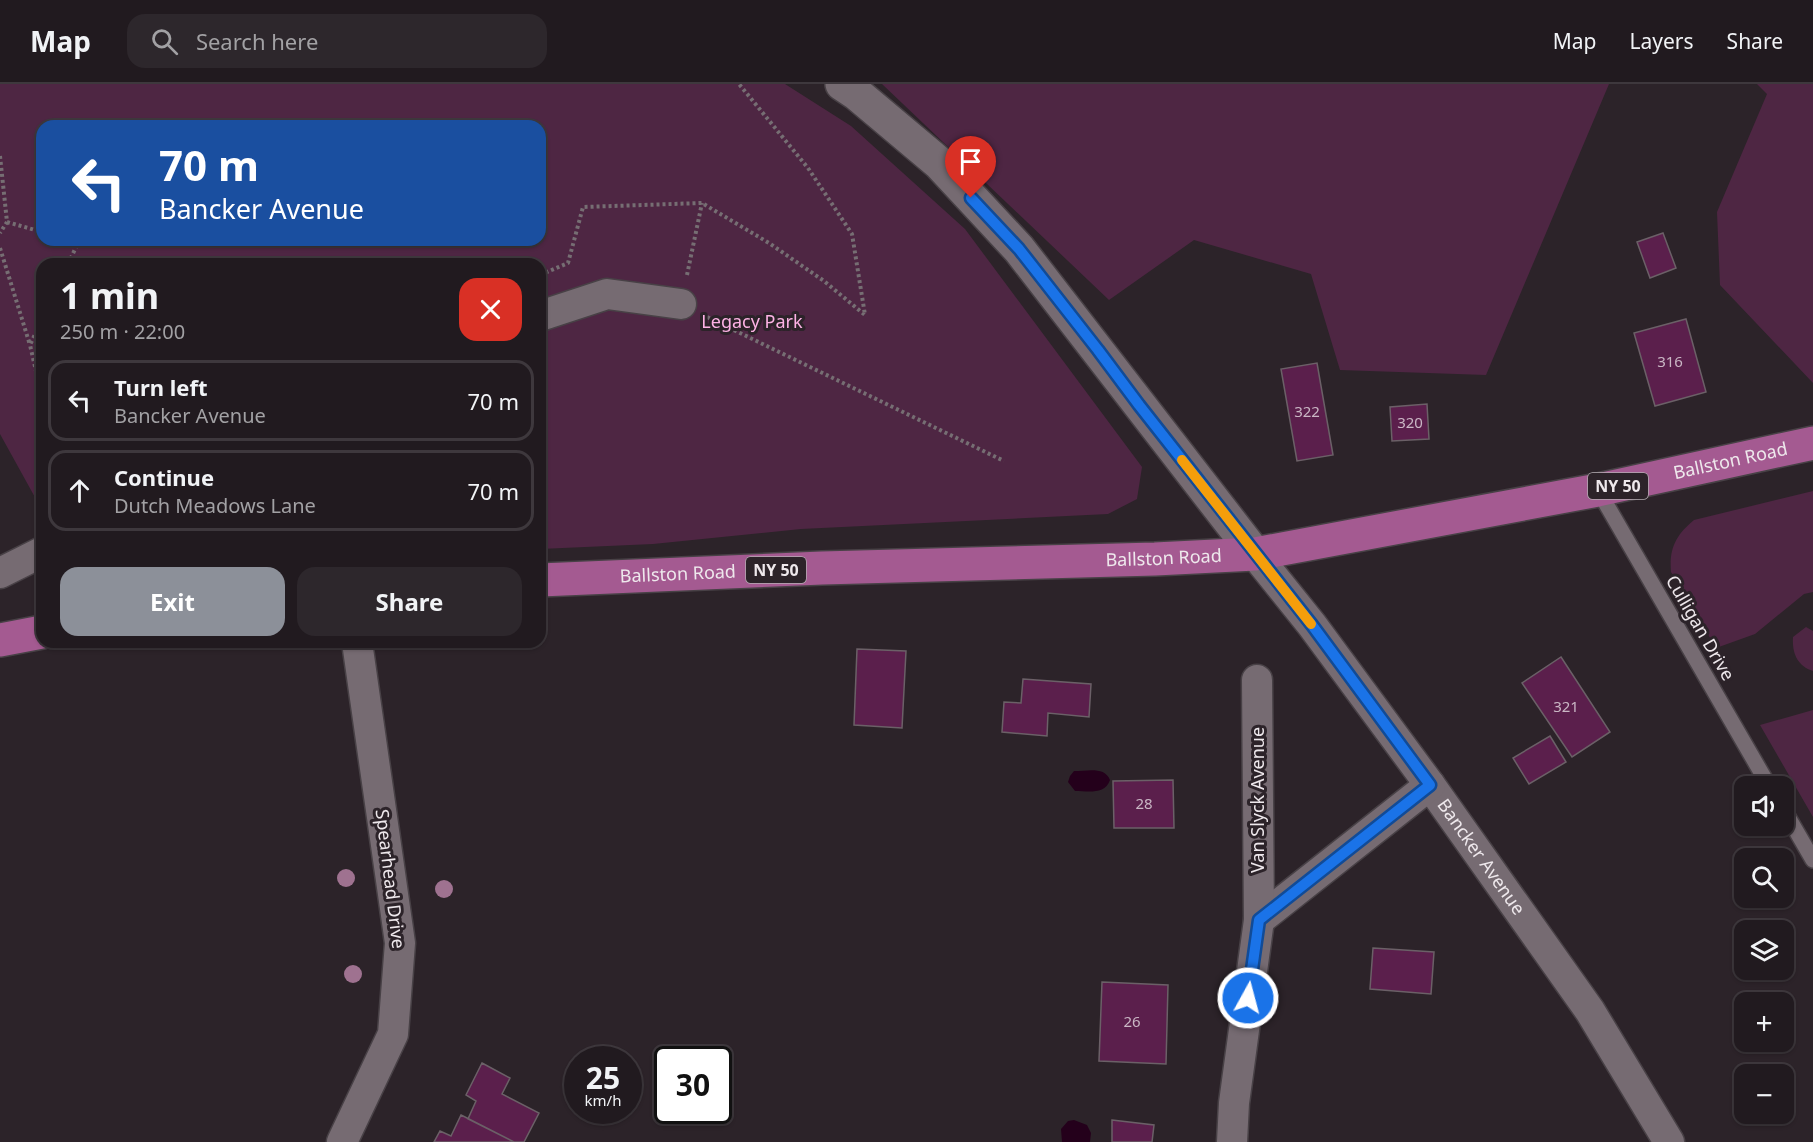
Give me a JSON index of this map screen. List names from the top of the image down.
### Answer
{
  "streets": {
    "main road": ["Ballston Road", "NY 50"],
    "street": ["Van Slyck Avenue", "Bancker Avenue", "Spearhead Drive"],
    "lane": ["Culligan Drive"]
  },
  "crossings": [
    ["Ballston Road", "Culligan Drive"],
    ["Ballston Road", "Bancker Avenue"]
  ],
  "parks": ["Legacy Park"],
  "house_numbers": [
    "316",
    "322",
    "320",
    "321",
    "28",
    "26"
  ],
  "page": {
    "header": "Map",
    "search": "Search here",
    "nav": ["Map", "Layers", "Share"],
    "turn": ["70 m", "Bancker Avenue"],
    "heading": ["1 min", "250 m · 22:00"],
    "list": [
      {
        "name": "Turn left",
        "note": "Bancker Avenue",
        "value": "70 m"
      },
      {
        "name": "Continue",
        "note": "Dutch Meadows Lane",
        "value": "70 m"
      }
    ],
    "buttons": ["Exit", "Share"],
    "map_buttons": ["+", "−"],
    "speed": "25 km/h",
    "limit": "30"
  }
}
